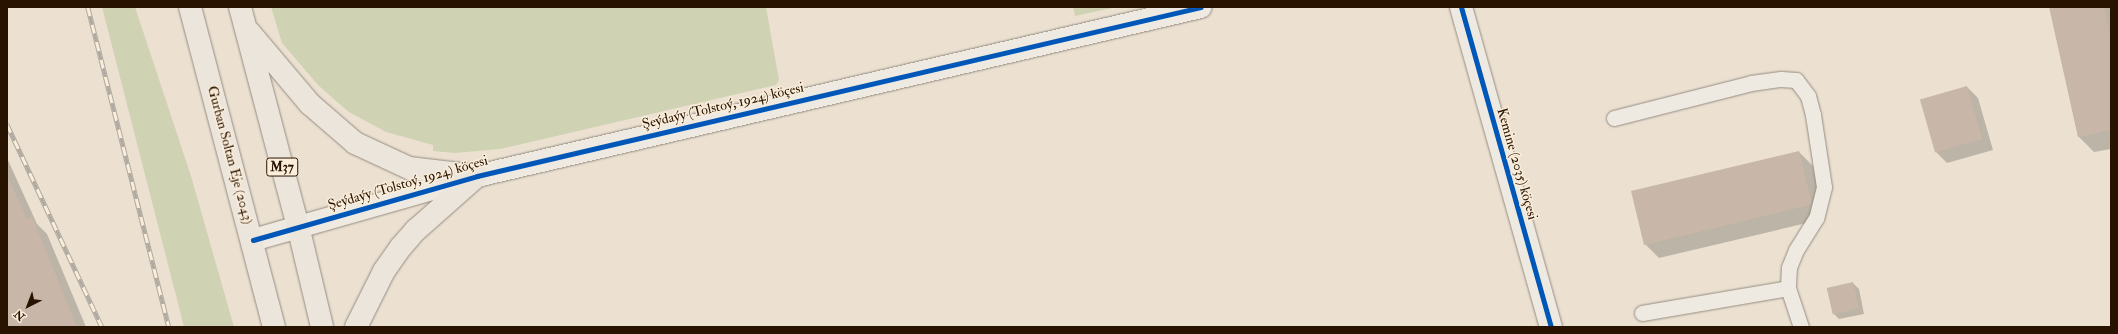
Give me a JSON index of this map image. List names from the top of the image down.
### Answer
{
  "streets": {
    "highway": ["Gurban Soltan Eje (2043)", "M37"],
    "street": ["Şeýdaýy (Tolstoý, 1924) köçesi", "Kemine (2035) köçesi"]
  },
  "crossings": [
    ["Şeýdaýy (Tolstoý, 1924) köçesi", "Gurban Soltan Eje (2043)"],
    ["Şeýdaýy (Tolstoý, 1924) köçesi", "M37"]
  ],
  "north": "bottom left"
}
